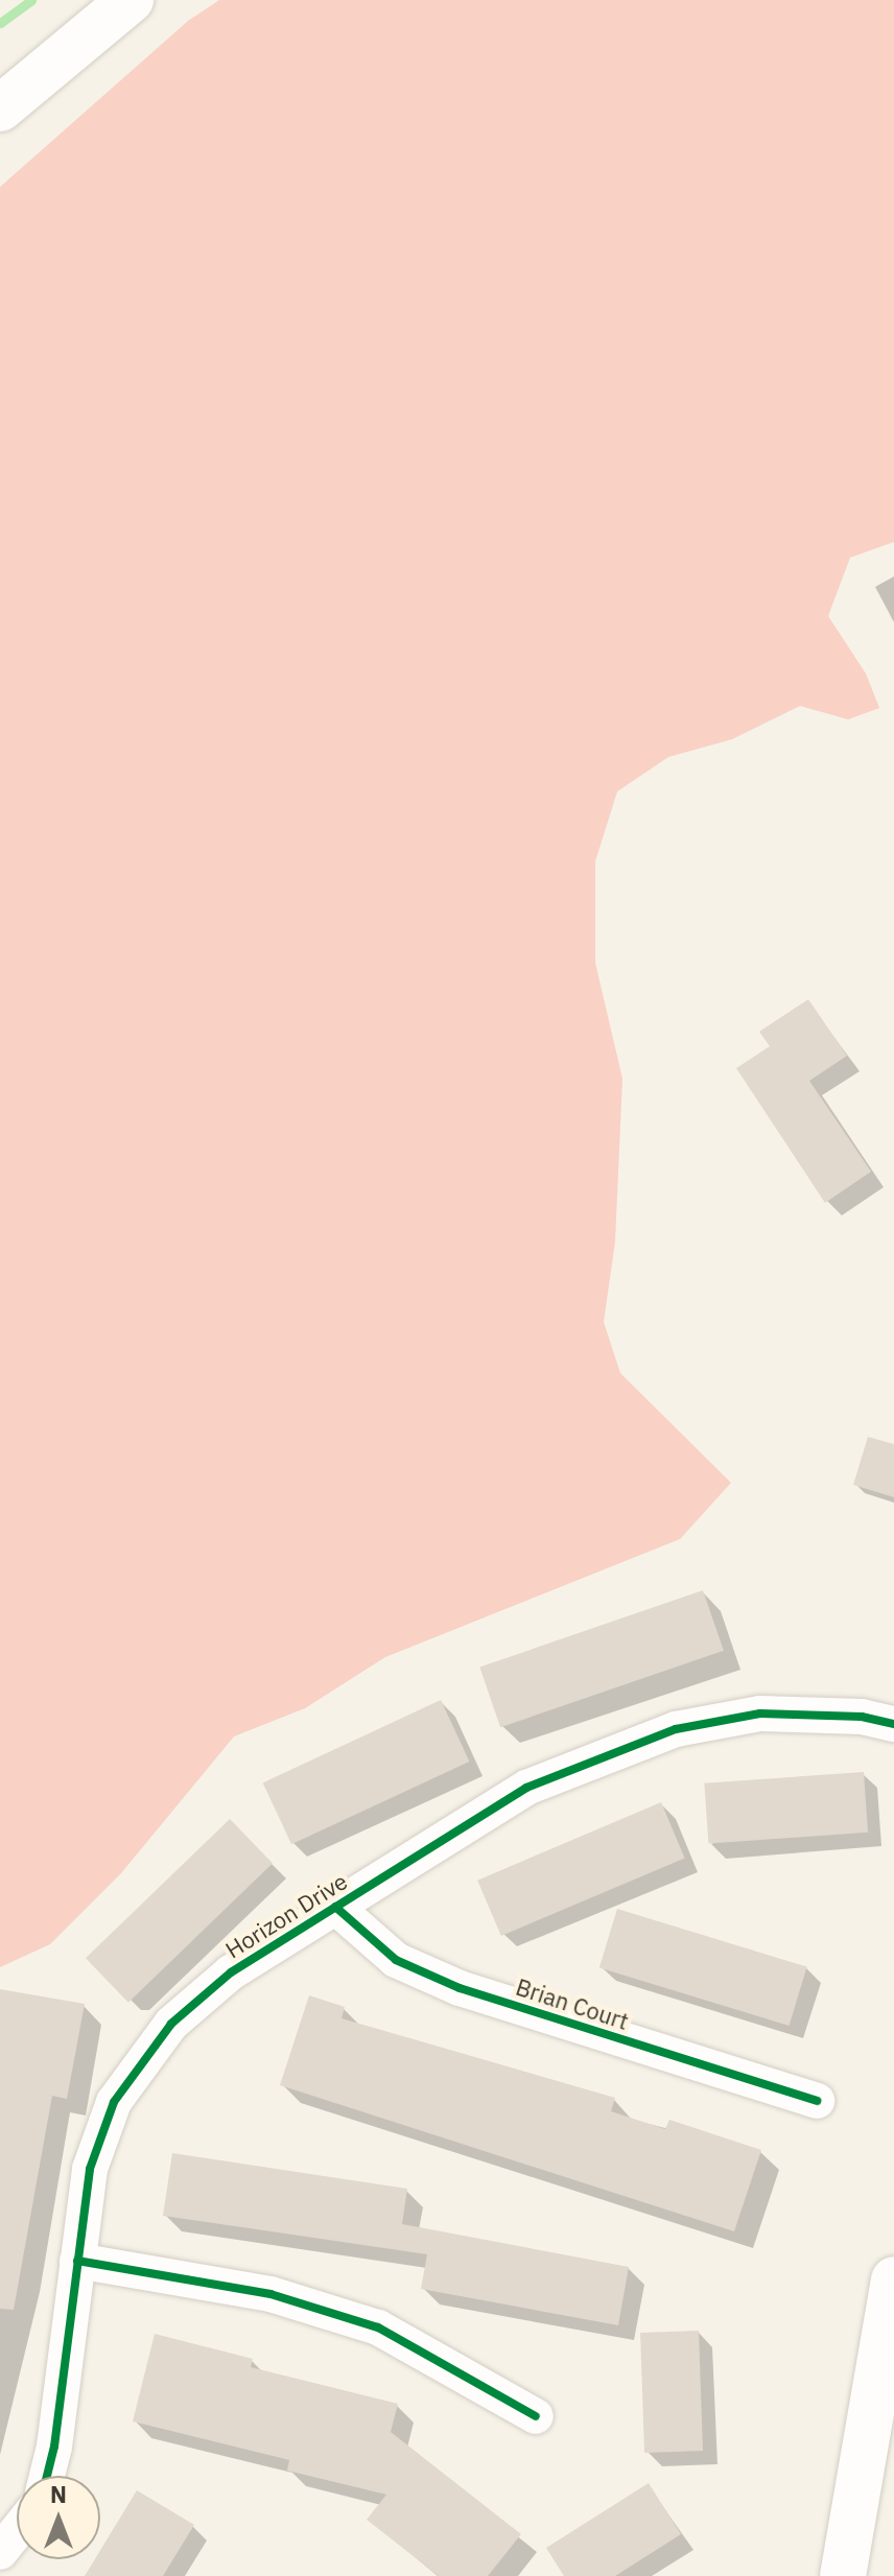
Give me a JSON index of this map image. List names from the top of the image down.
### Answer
{
  "streets": {
    "street": ["Horizon Drive", "Brian Court"]
  },
  "crossings": [
    ["Horizon Drive", "Brian Court"]
  ],
  "north": "top"
}
